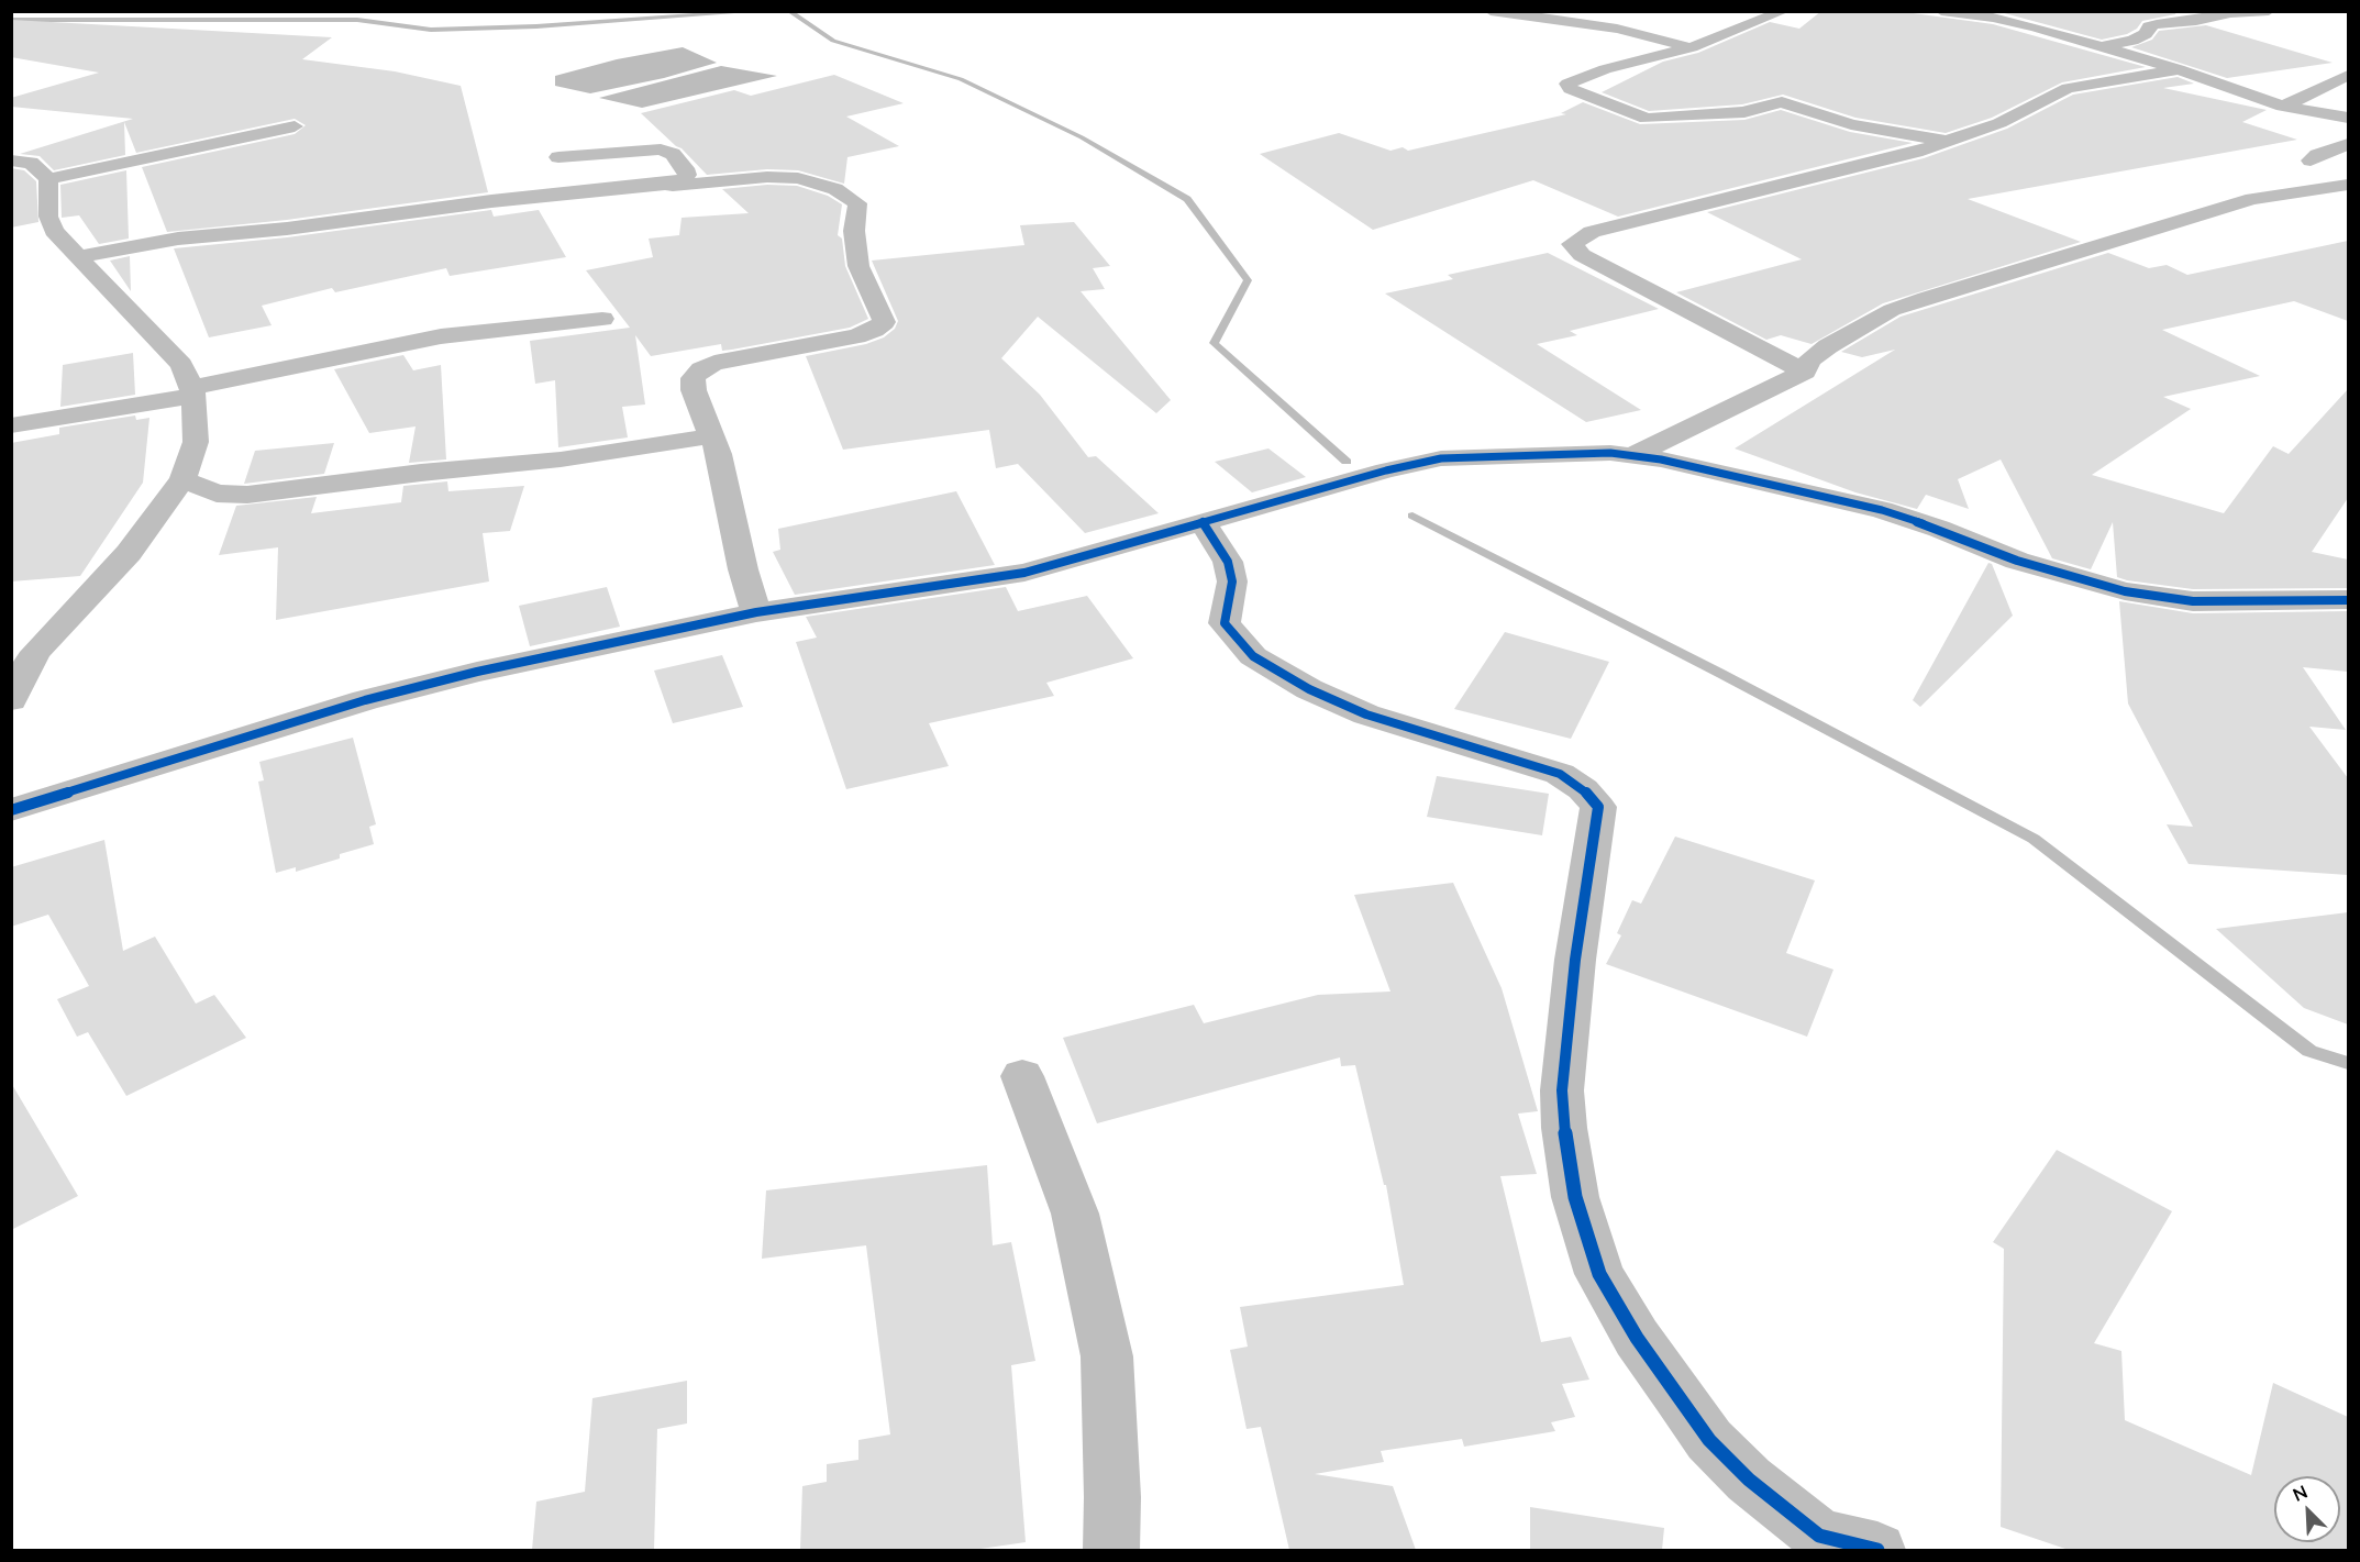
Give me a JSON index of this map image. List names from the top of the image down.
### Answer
{
  "north": "top left"
}
